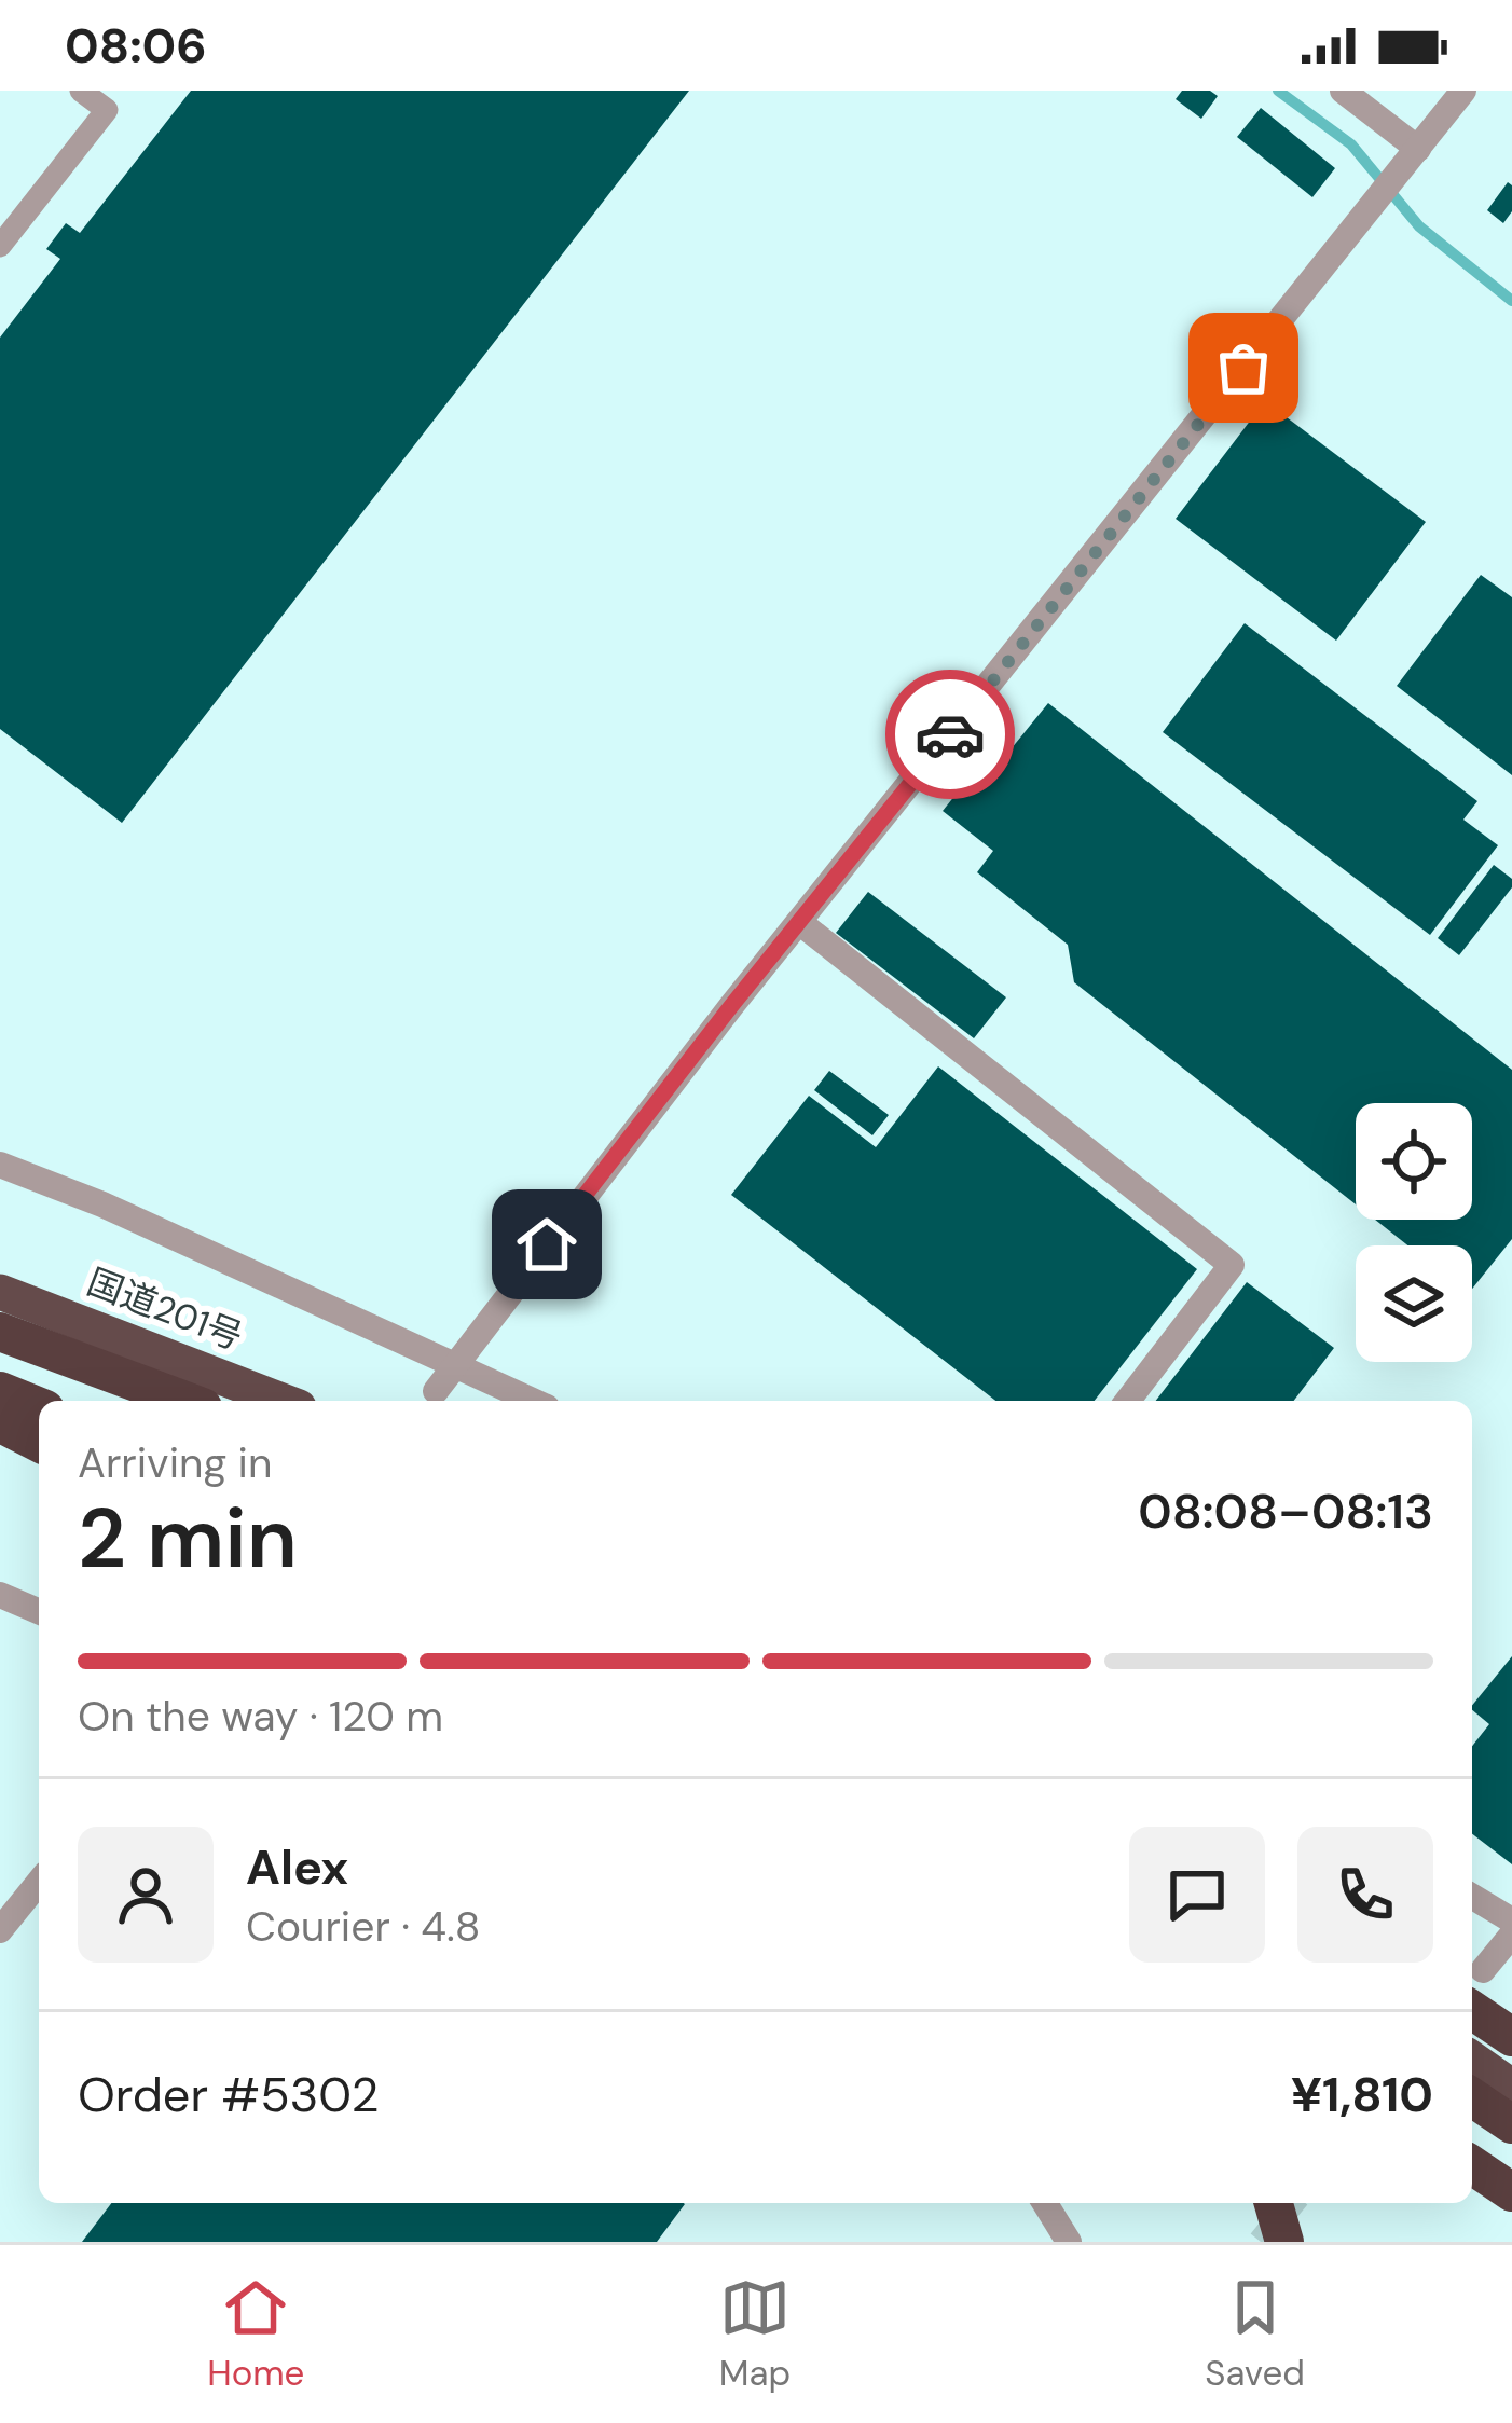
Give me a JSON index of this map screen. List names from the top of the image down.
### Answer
{
  "streets": {
    "highway": ["国道201号"]
  },
  "page": {
    "status": "08:06",
    "heading": ["2 min", "Arriving in", "08:08–08:13"],
    "panel": [
      "Alex",
      "Courier · 4.8",
      "Order #5302",
      "¥1,810"
    ],
    "bar": "On the way · 120 m",
    "tabs": ["Home", "Map", "Saved"]
  }
}
